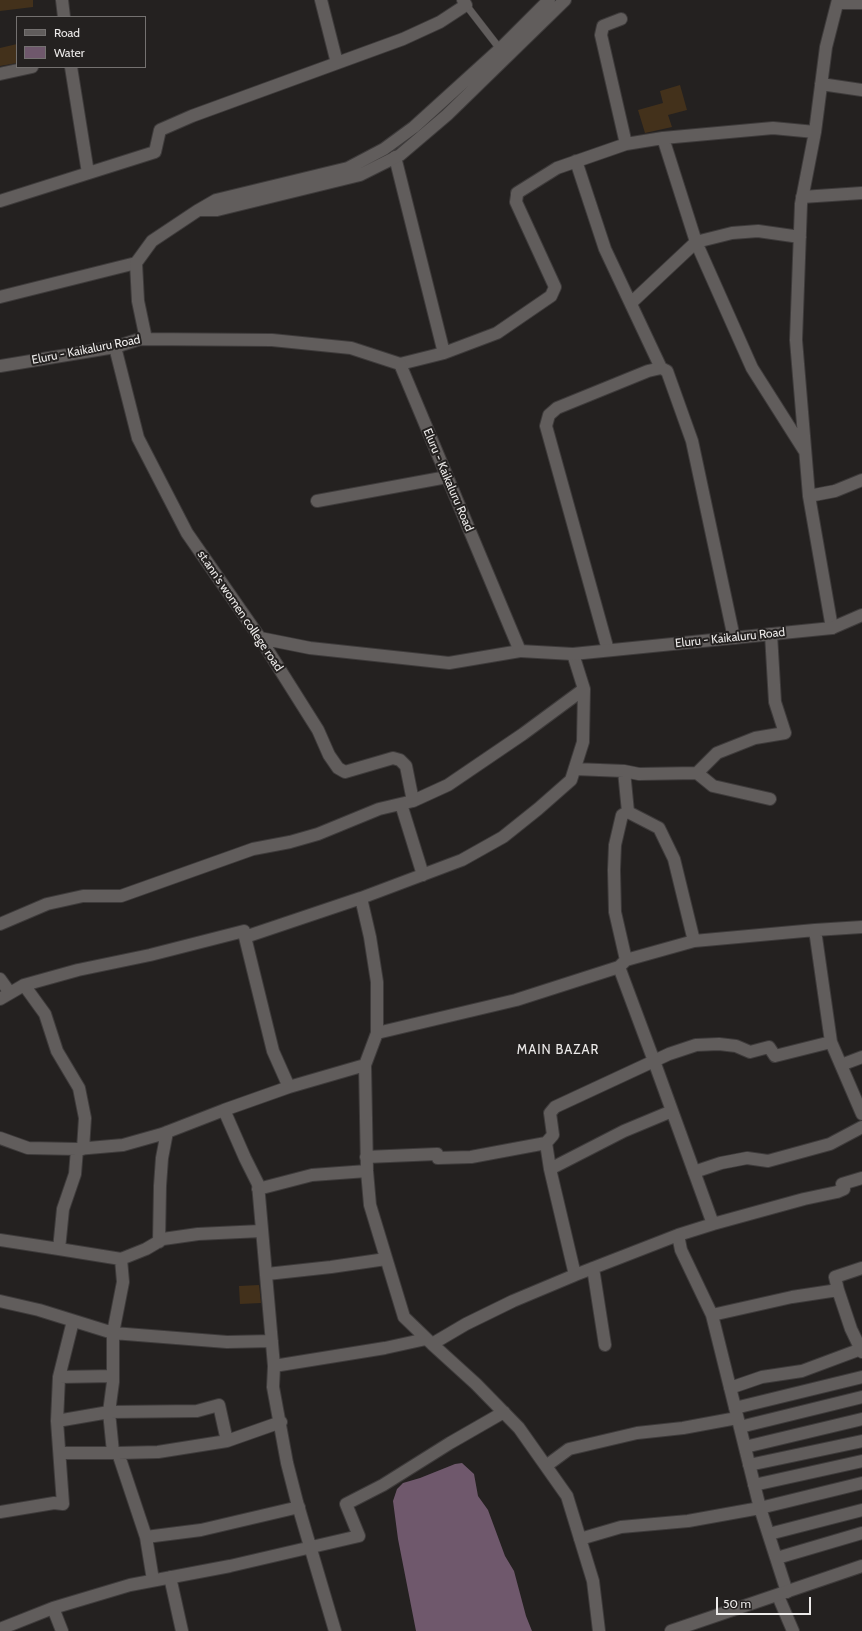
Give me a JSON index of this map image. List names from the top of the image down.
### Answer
{
  "streets": {
    "street": ["Eluru - Kaikaluru Road", "st.ann's women college road"]
  },
  "crossings": [
    ["Eluru - Kaikaluru Road", "st.ann's women college road"]
  ],
  "districts": ["MAIN BAZAR"],
  "legend": ["Road", "Water"],
  "scale_bar": "50 m"
}
